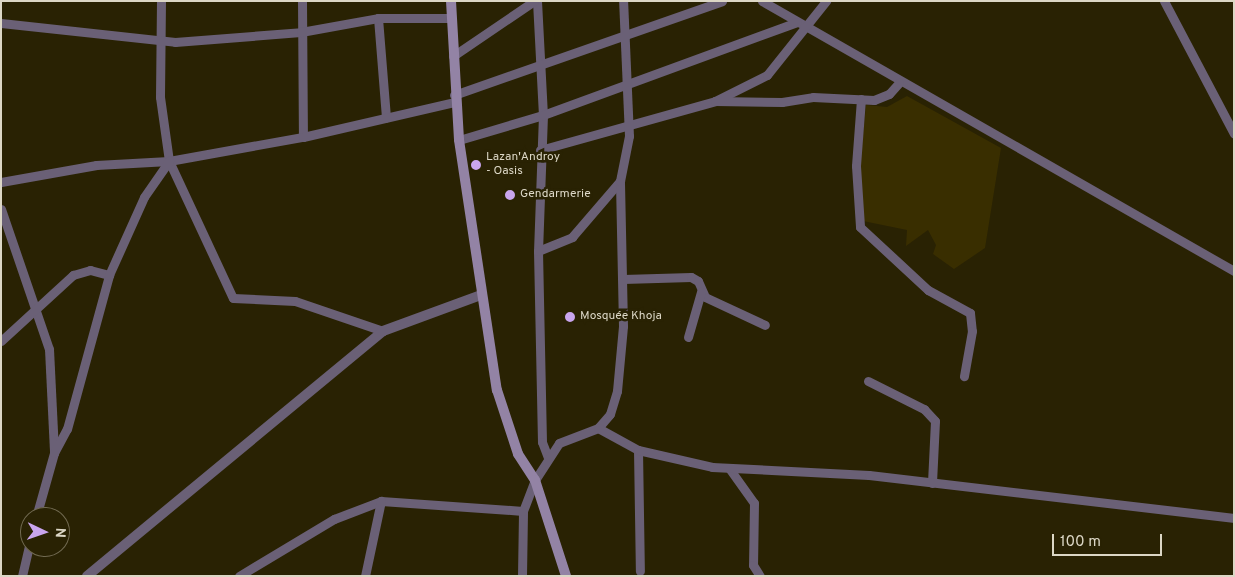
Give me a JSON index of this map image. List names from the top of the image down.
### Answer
{
  "places": ["Lazan'Androy - Oasis", "Gendarmerie", "Mosquée Khoja"],
  "scale_bar": "100 m",
  "north": "right"
}
